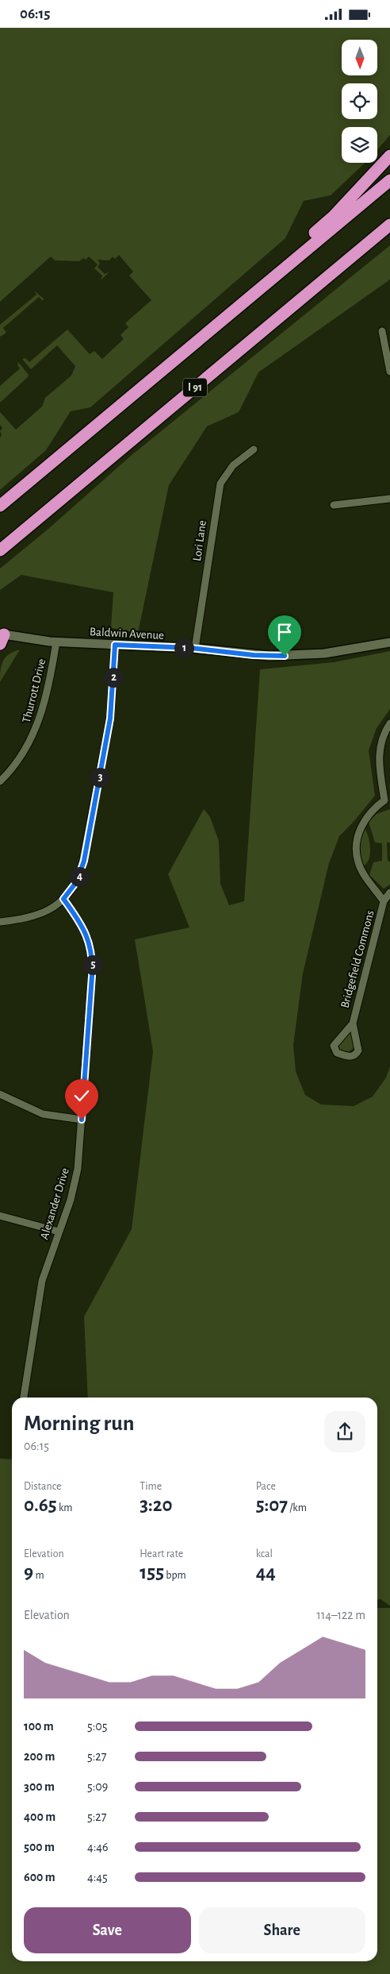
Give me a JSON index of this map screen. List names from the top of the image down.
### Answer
{
  "streets": {
    "highway": ["I 91"],
    "street": [
      "Lori Lane",
      "Baldwin Avenue",
      "Thurrott Drive",
      "Bridgefield Commons",
      "Alexander Drive"
    ]
  },
  "crossings": [
    ["Lori Lane", "Baldwin Avenue"],
    ["Baldwin Avenue", "Thurrott Drive"]
  ],
  "north": "bottom",
  "page": {
    "status": "06:15",
    "pins": [
      "1",
      "2",
      "3",
      "4",
      "5"
    ],
    "heading": ["Morning run", "06:15"],
    "stats": [
      ["Distance", "0.65 km"],
      ["Time", "3:20"],
      ["Pace", "5:07 /km"],
      ["Elevation", "9 m"],
      ["Heart rate", "155 bpm"],
      ["kcal", "44"]
    ],
    "chart": ["Elevation", "114–122 m"],
    "list": [
      {
        "name": "100 m",
        "note": "5:05"
      },
      {
        "name": "200 m",
        "note": "5:27"
      },
      {
        "name": "300 m",
        "note": "5:09"
      },
      {
        "name": "400 m",
        "note": "5:27"
      },
      {
        "name": "500 m",
        "note": "4:46"
      },
      {
        "name": "600 m",
        "note": "4:45"
      }
    ],
    "buttons": ["Save", "Share"]
  }
}
